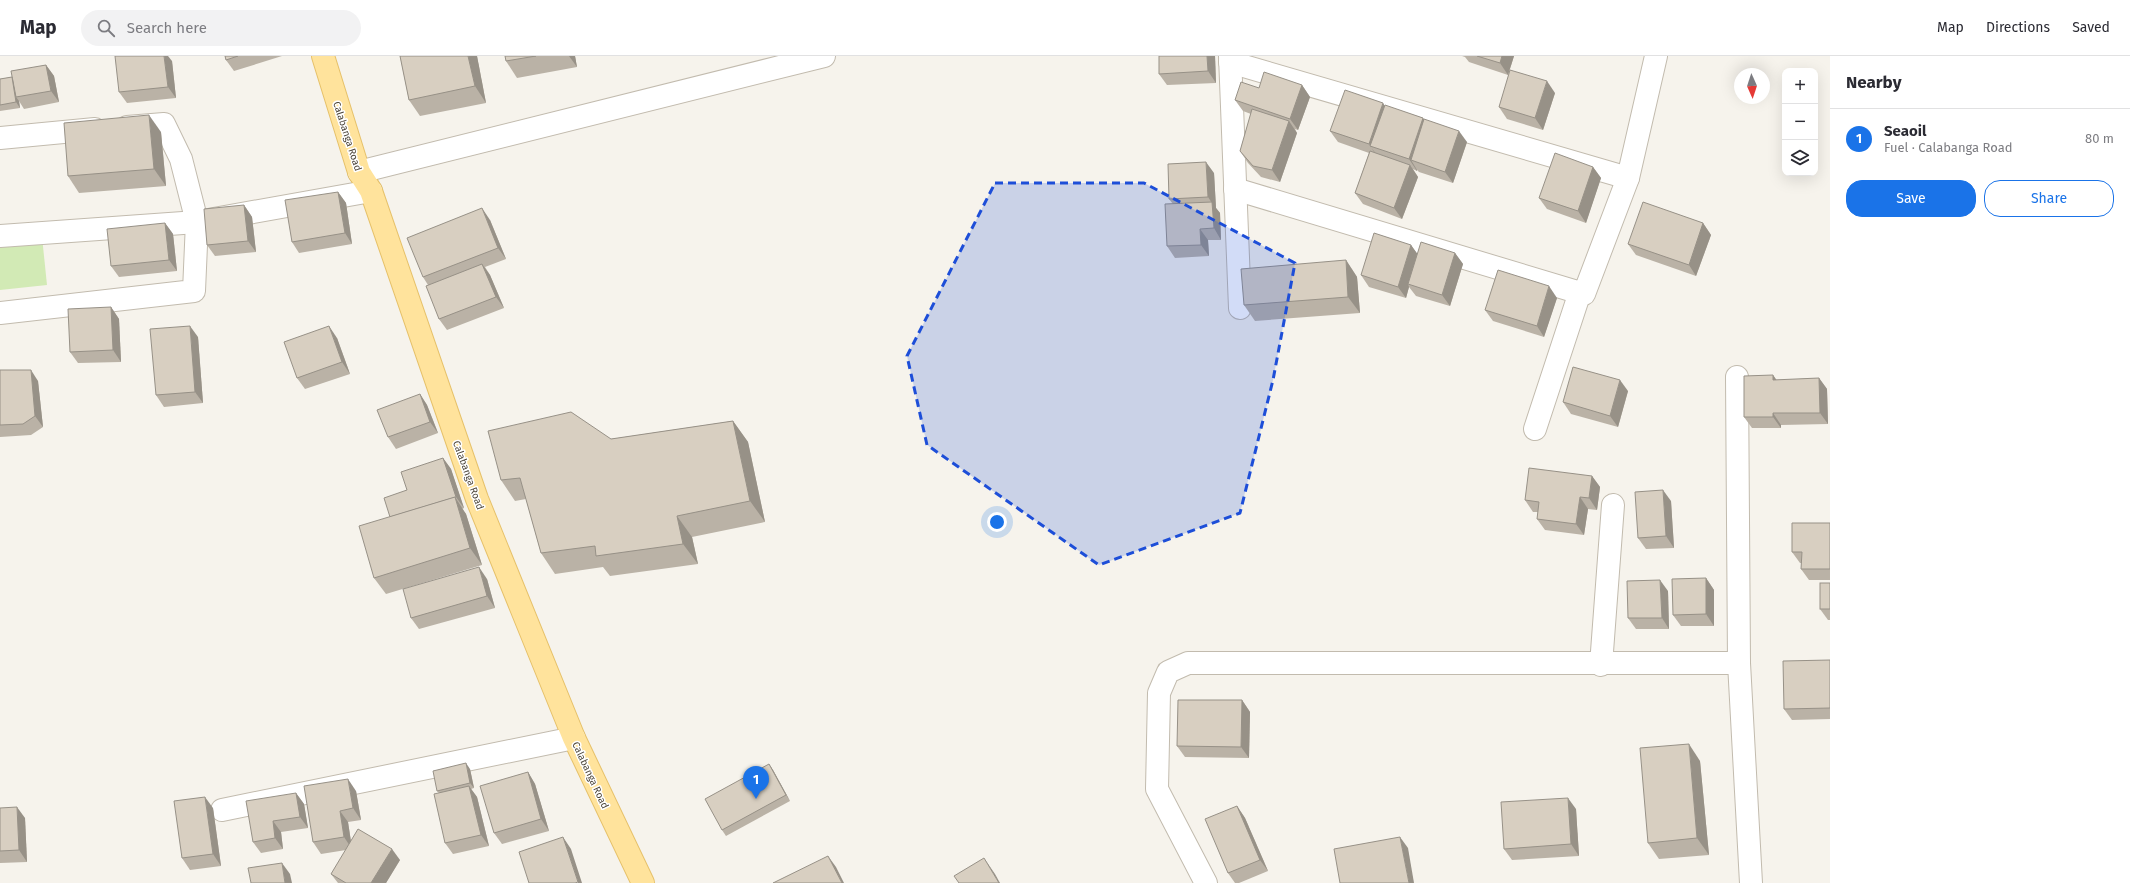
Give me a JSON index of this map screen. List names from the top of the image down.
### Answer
{
  "streets": {
    "main road": ["Calabanga Road"]
  },
  "north": "bottom",
  "page": {
    "header": "Map",
    "search": "Search here",
    "nav": ["Map", "Directions", "Saved"],
    "heading": "Nearby",
    "map_buttons": ["+", "−"],
    "list": [
      {
        "mark": "1",
        "name": "Seaoil",
        "note": "Fuel · Calabanga Road",
        "value": "80 m"
      }
    ],
    "buttons": ["Save", "Share"],
    "pins": "1"
  }
}
